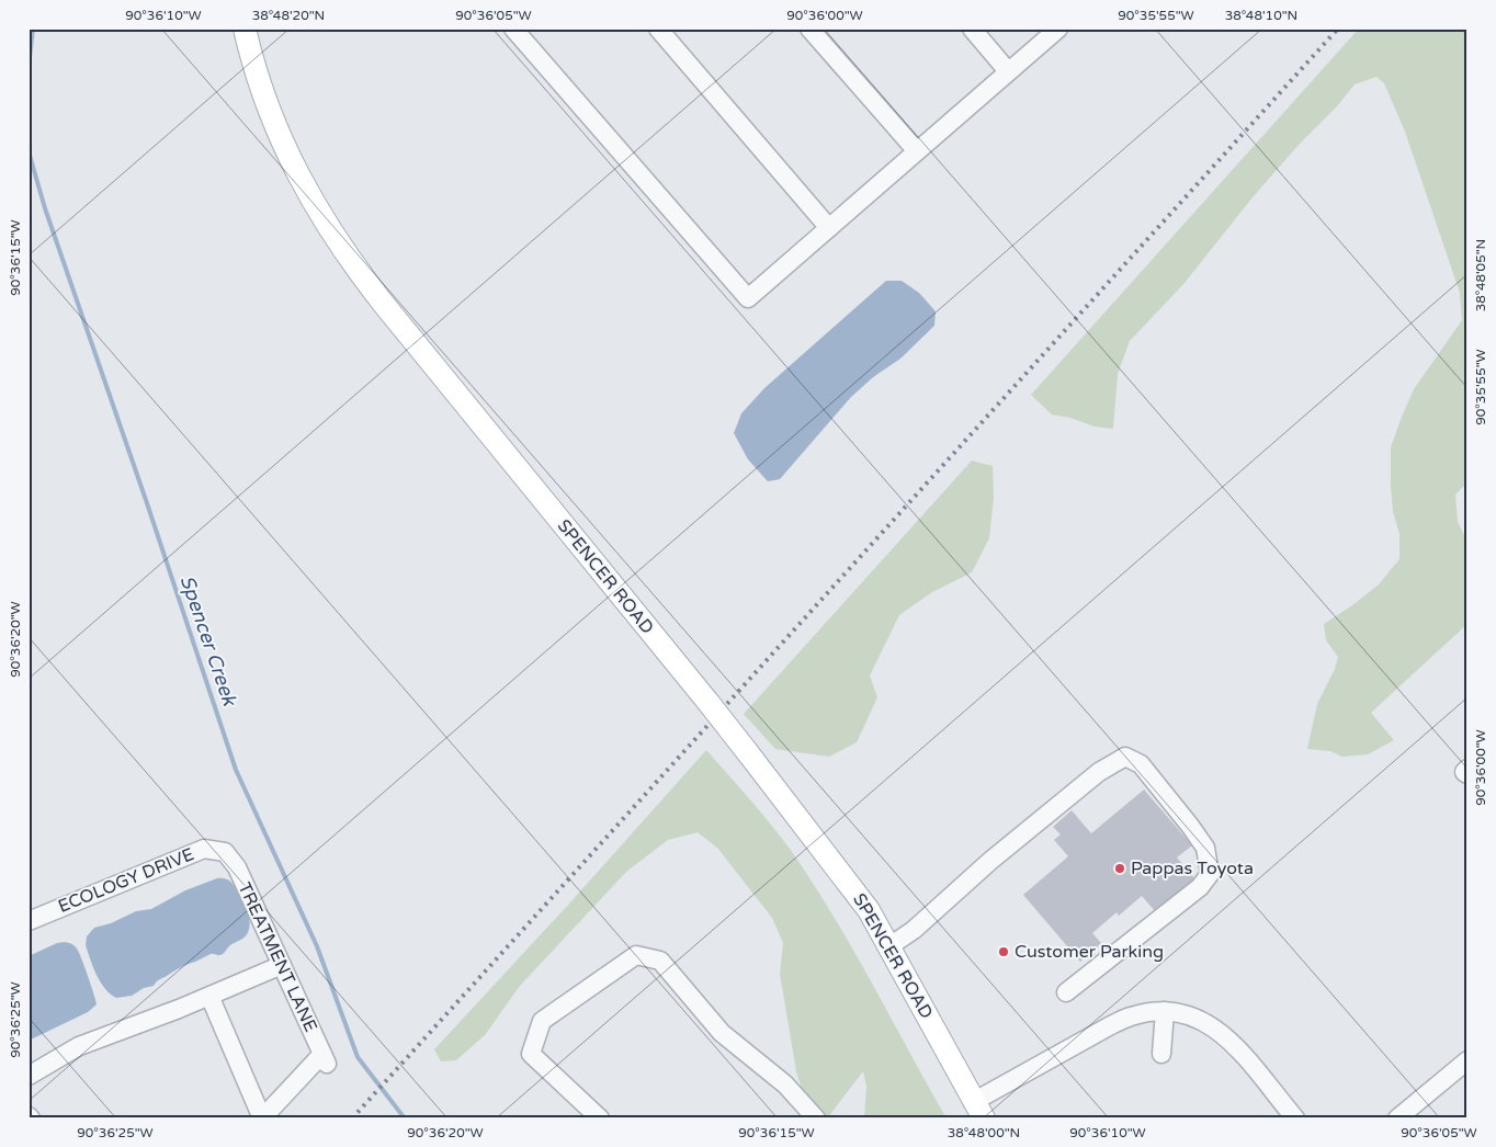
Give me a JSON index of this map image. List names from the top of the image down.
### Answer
{
  "streets": {
    "main road": ["SPENCER ROAD"],
    "street": ["ECOLOGY DRIVE", "TREATMENT LANE"]
  },
  "crossings": [
    ["ECOLOGY DRIVE", "TREATMENT LANE"]
  ],
  "water": ["Spencer Creek"],
  "places": ["Pappas Toyota", "Customer Parking"],
  "coordinates": [
    "90°36'10\"W",
    "38°48'20\"N",
    "90°36'05\"W",
    "90°36'00\"W",
    "90°35'55\"W",
    "38°48'10\"N",
    "90°36'15\"W",
    "38°48'05\"N",
    "90°36'20\"W",
    "90°36'25\"W",
    "38°48'00\"N"
  ]
}
